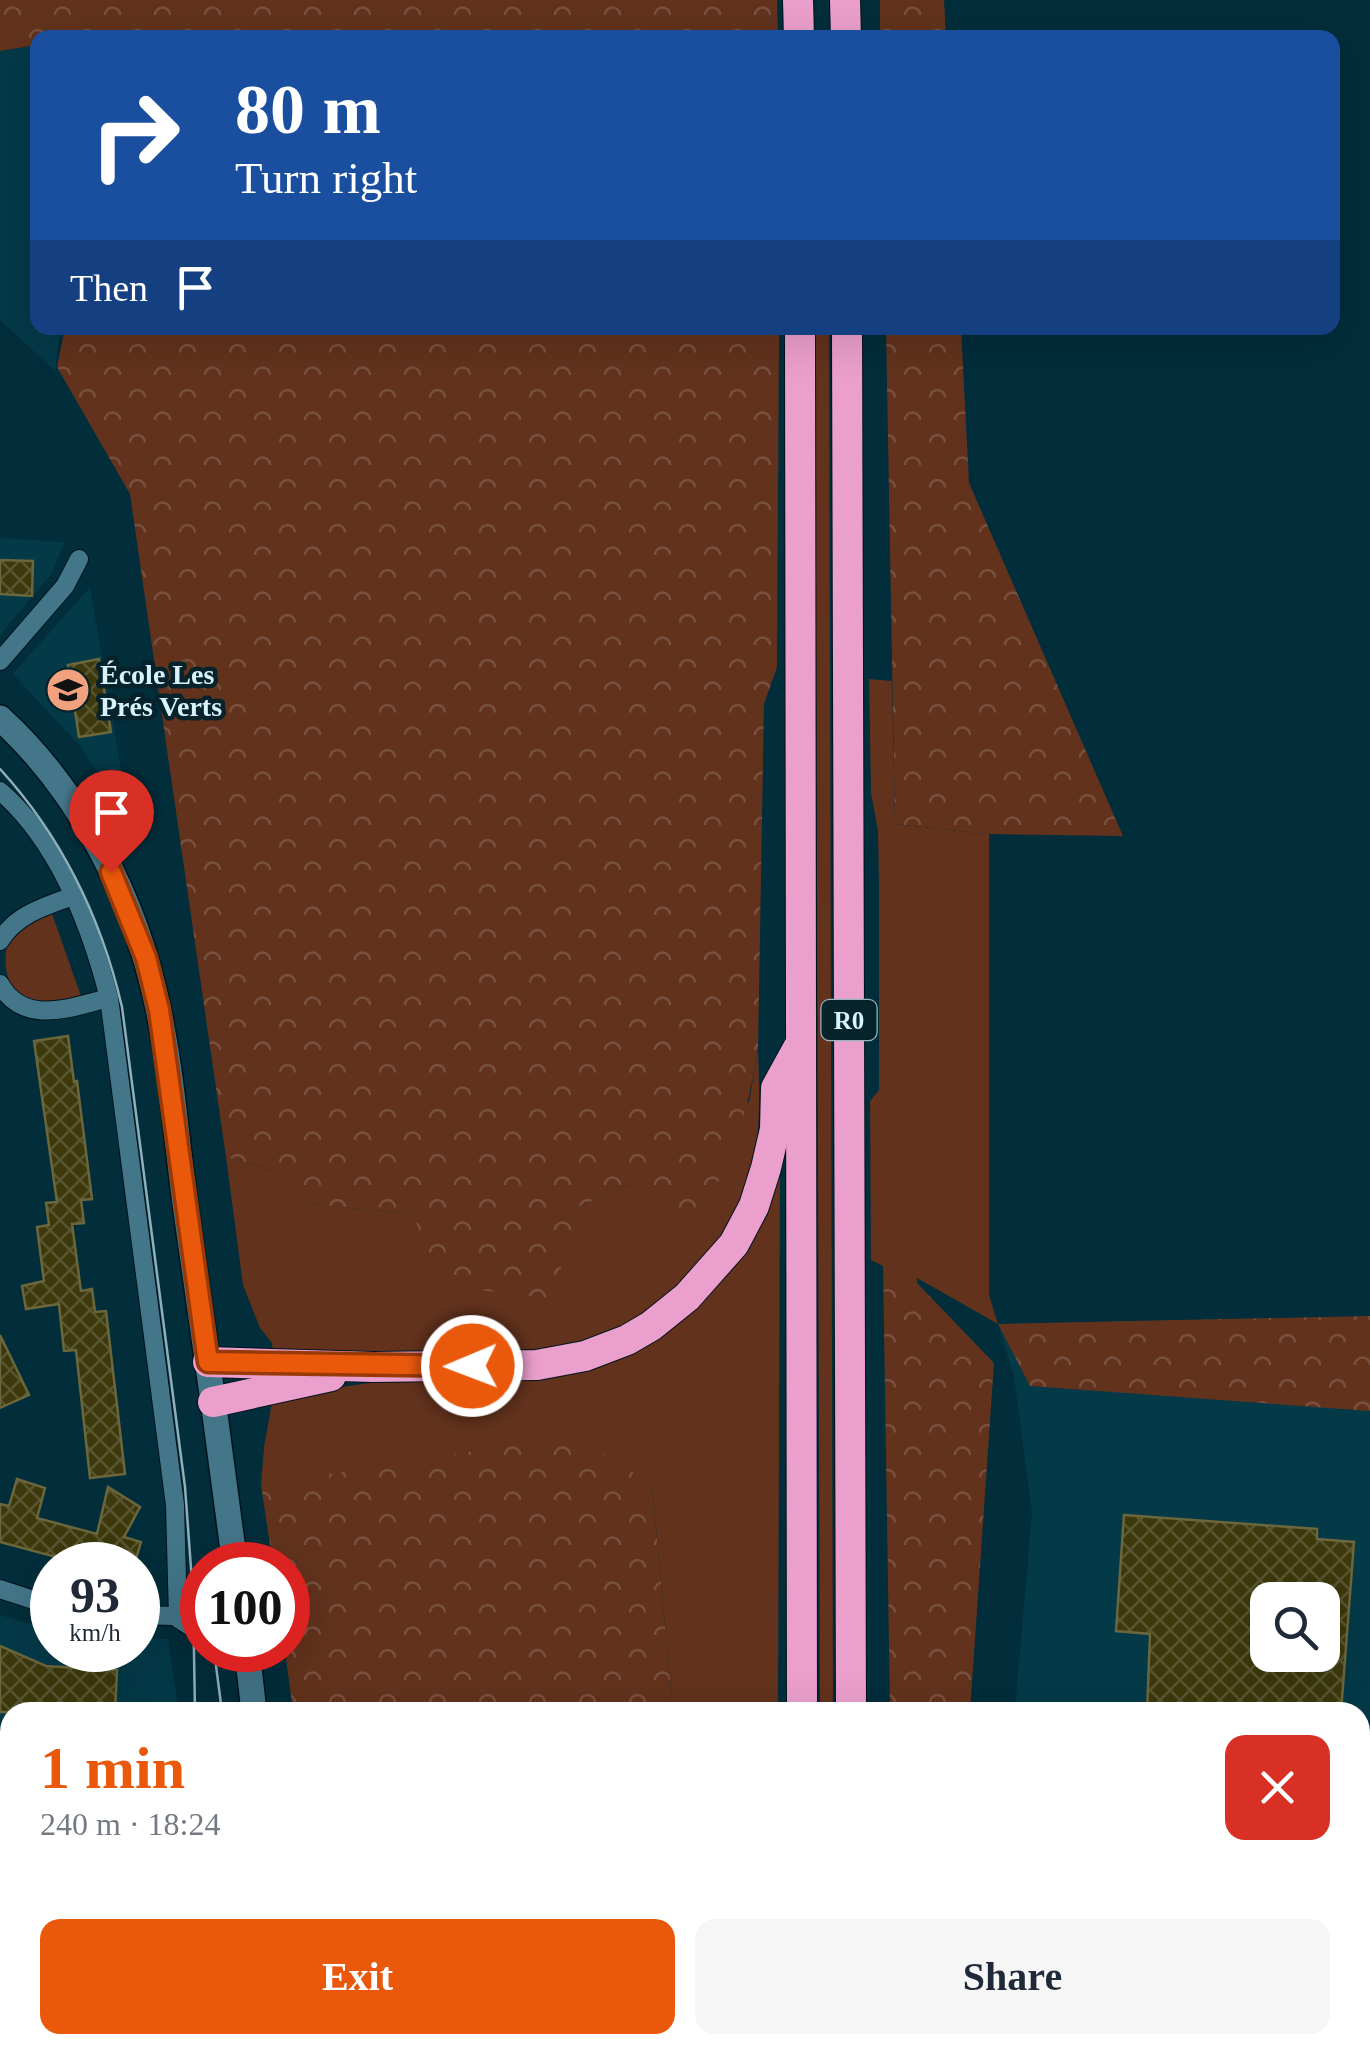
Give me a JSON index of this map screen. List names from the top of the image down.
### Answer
{
  "streets": {
    "highway": ["R0"]
  },
  "places": {
    "school or university": ["École Les Prés Verts"]
  },
  "page": {
    "turn": ["80 m", "Turn right"],
    "then": "Then",
    "speed": "93 km/h",
    "limit": "100",
    "heading": ["1 min", "240 m · 18:24"],
    "buttons": ["Exit", "Share"]
  }
}
